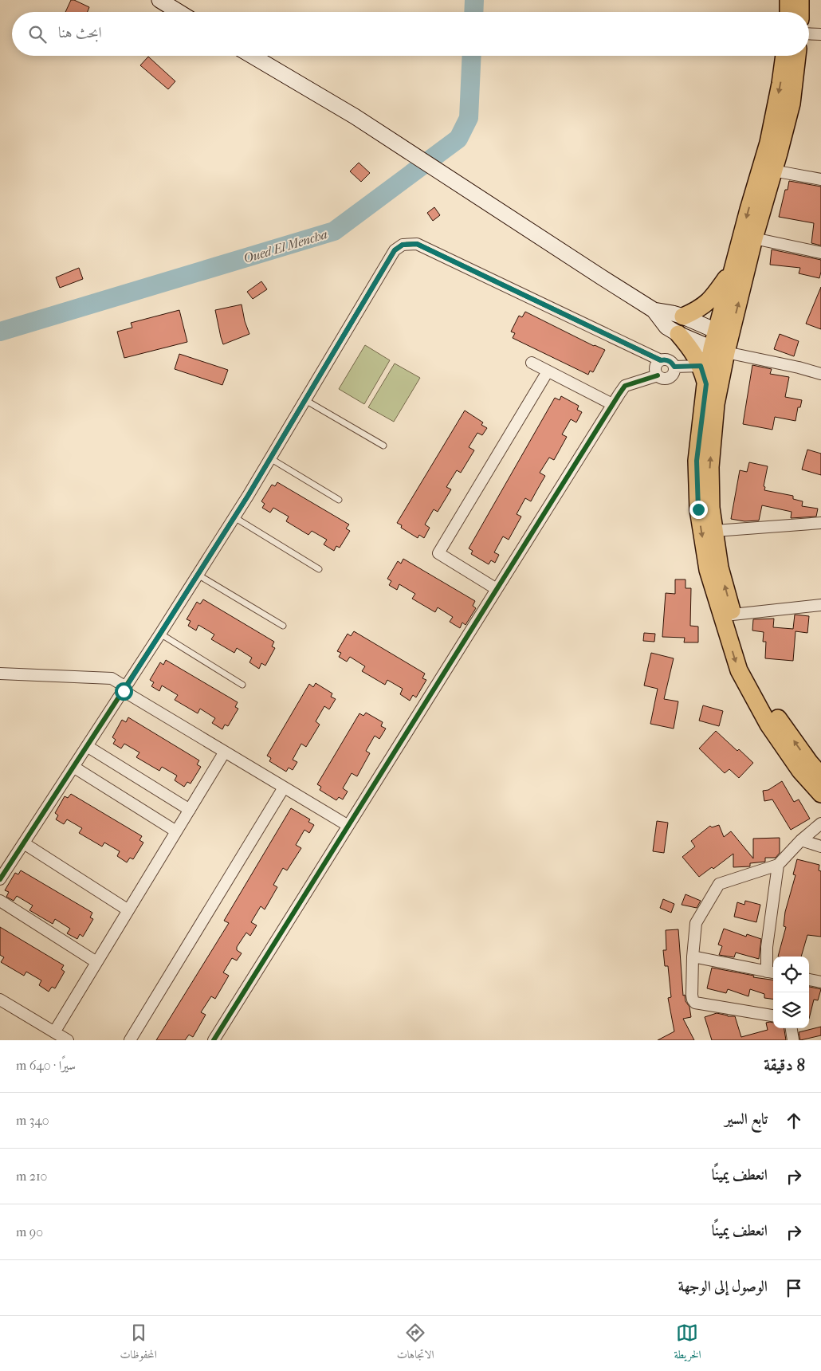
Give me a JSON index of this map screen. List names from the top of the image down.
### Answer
{
  "water": ["Oued El Mencha"],
  "page": {
    "search": "ابحث هنا",
    "heading": ["8 دقيقة", "سيرًا · 640 m"],
    "list": [
      ["تابع السير", "340 m"],
      ["انعطف يمينًا", "210 m"],
      ["انعطف يمينًا", "90 m"],
      "الوصول إلى الوجهة"
    ],
    "nav": ["الخريطة", "الاتجاهات", "المحفوظات"]
  }
}
